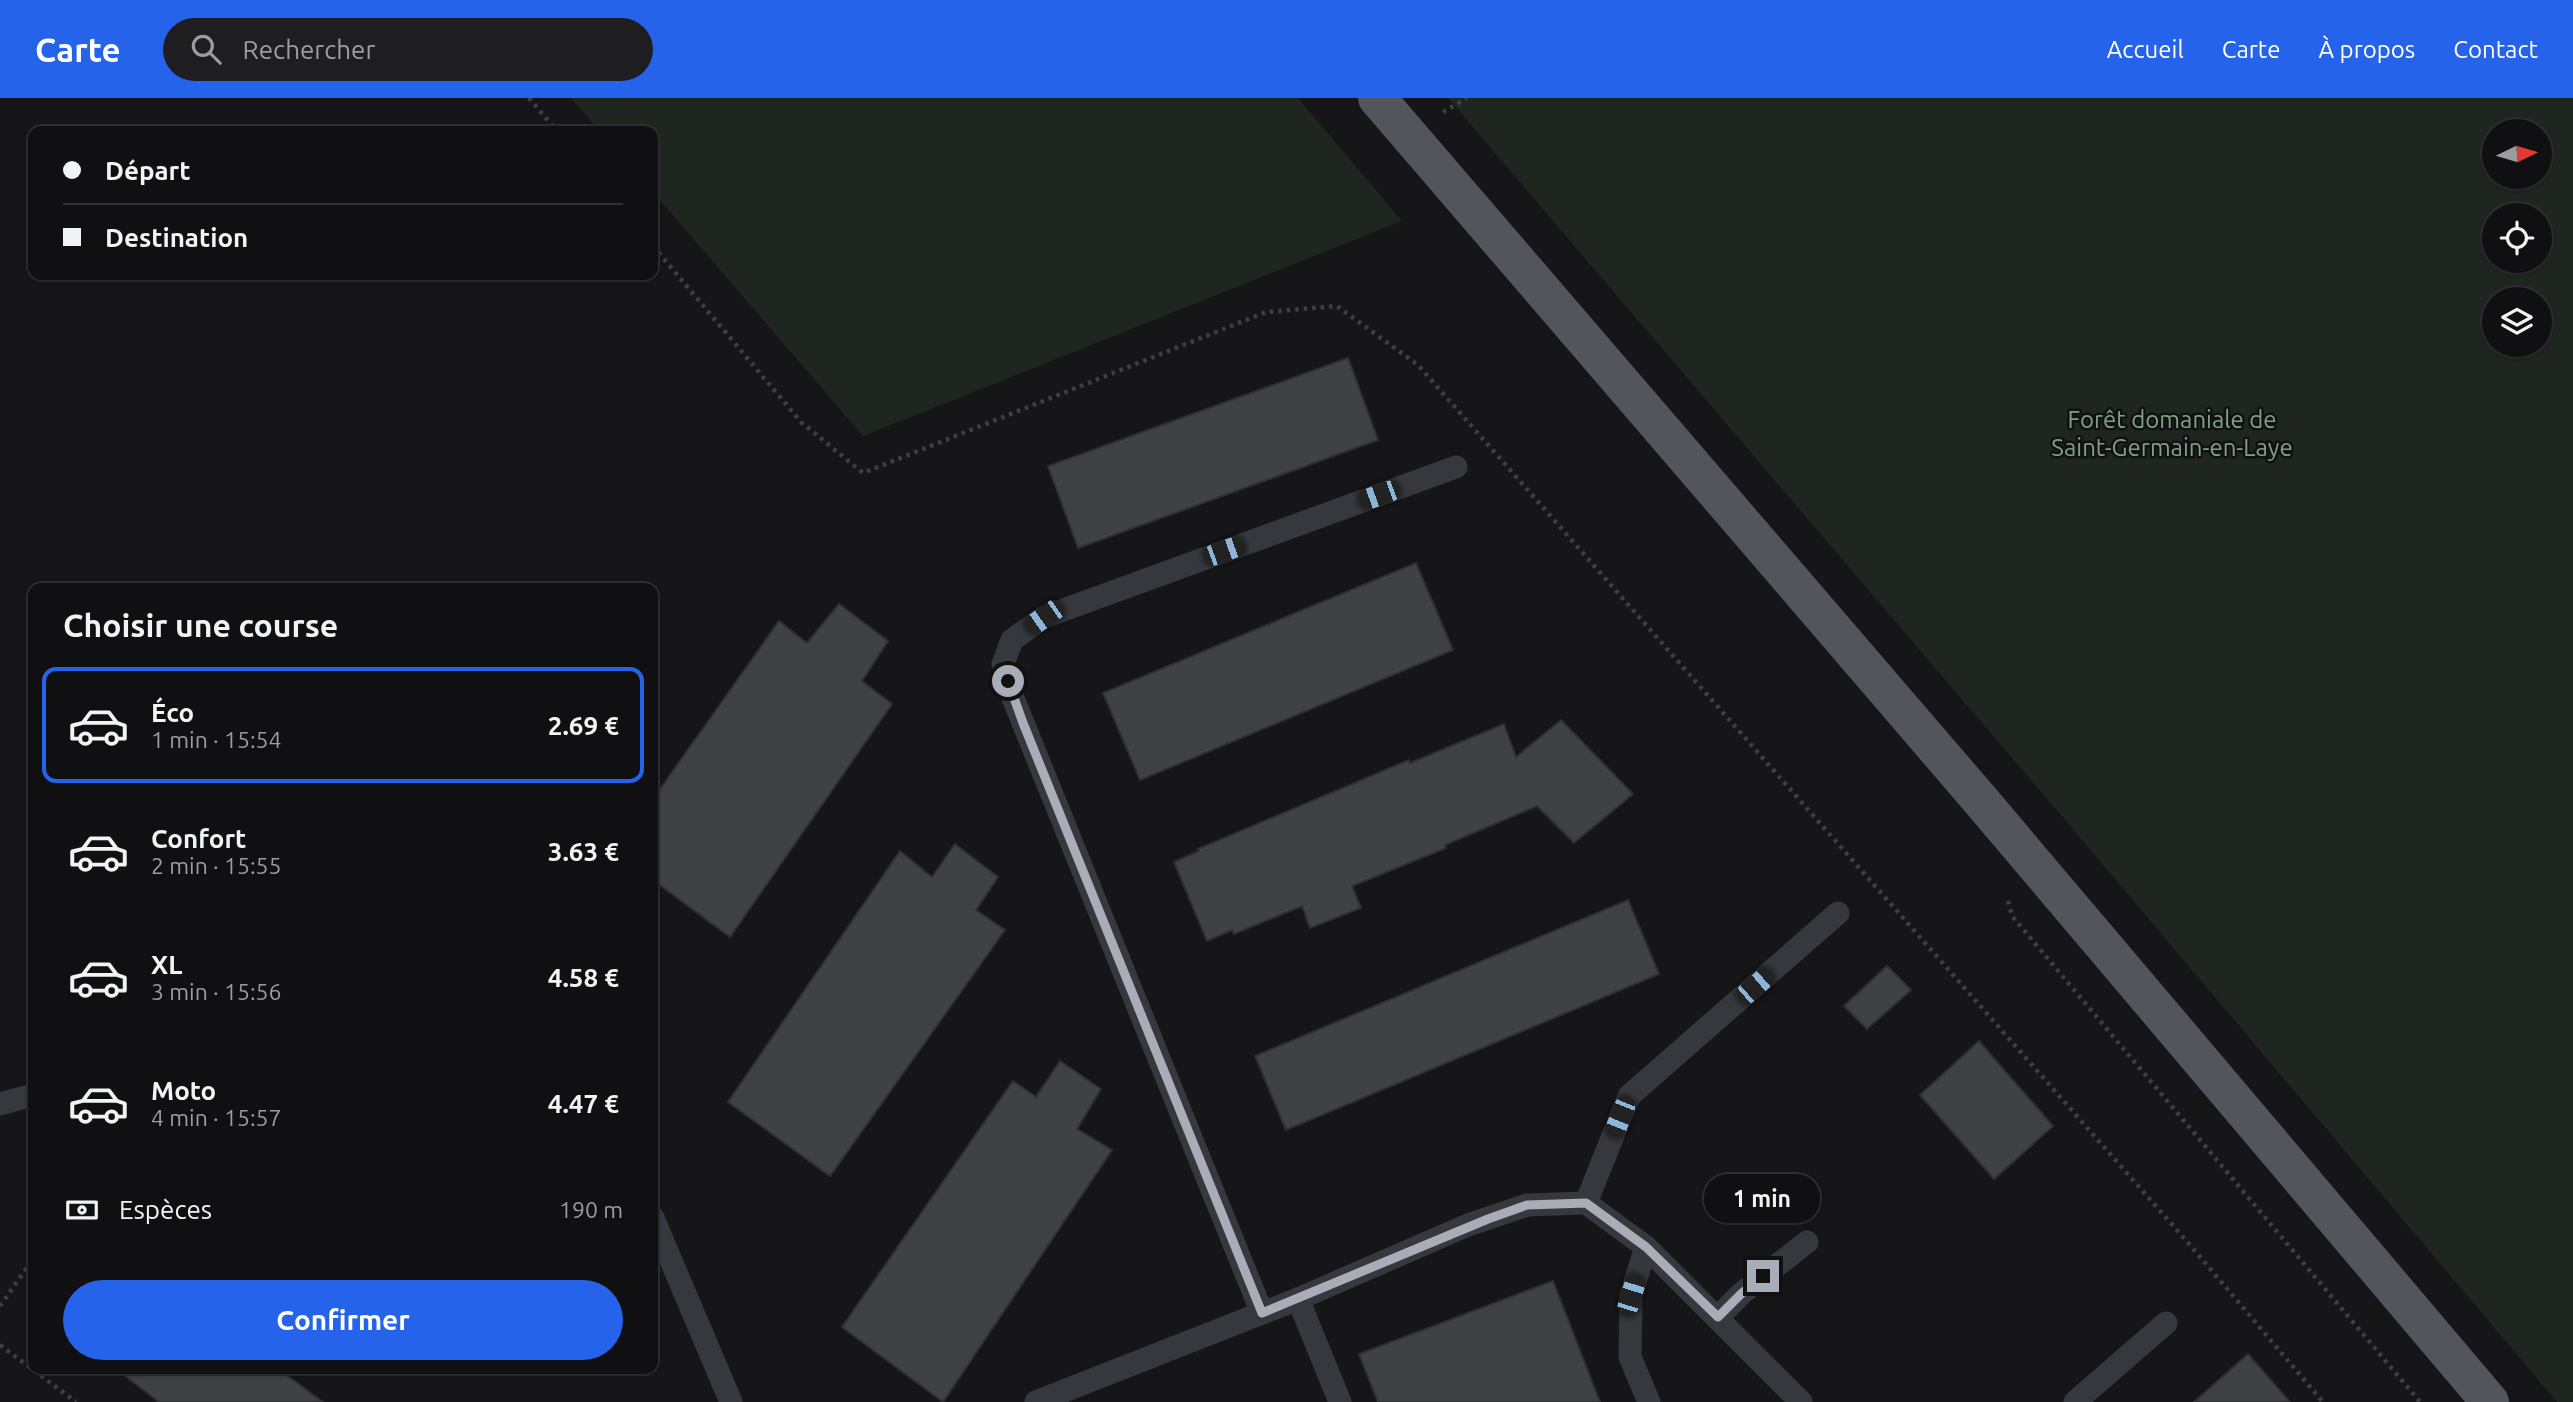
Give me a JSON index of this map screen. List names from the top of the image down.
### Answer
{
  "parks": ["Forêt domaniale de Saint-Germain-en-Laye"],
  "north": "right",
  "page": {
    "header": "Carte",
    "search": "Rechercher",
    "nav": [
      "Accueil",
      "Carte",
      "À propos",
      "Contact"
    ],
    "banner": ["Départ", "Destination"],
    "heading": "Choisir une course",
    "list": [
      {
        "name": "Éco",
        "note": "1 min · 15:54",
        "value": "2.69 €"
      },
      {
        "name": "Confort",
        "note": "2 min · 15:55",
        "value": "3.63 €"
      },
      {
        "name": "XL",
        "note": "3 min · 15:56",
        "value": "4.58 €"
      },
      {
        "name": "Moto",
        "note": "4 min · 15:57",
        "value": "4.47 €"
      }
    ],
    "pay": ["Espèces", "190 m"],
    "bubble": "1 min",
    "buttons": "Confirmer"
  }
}
